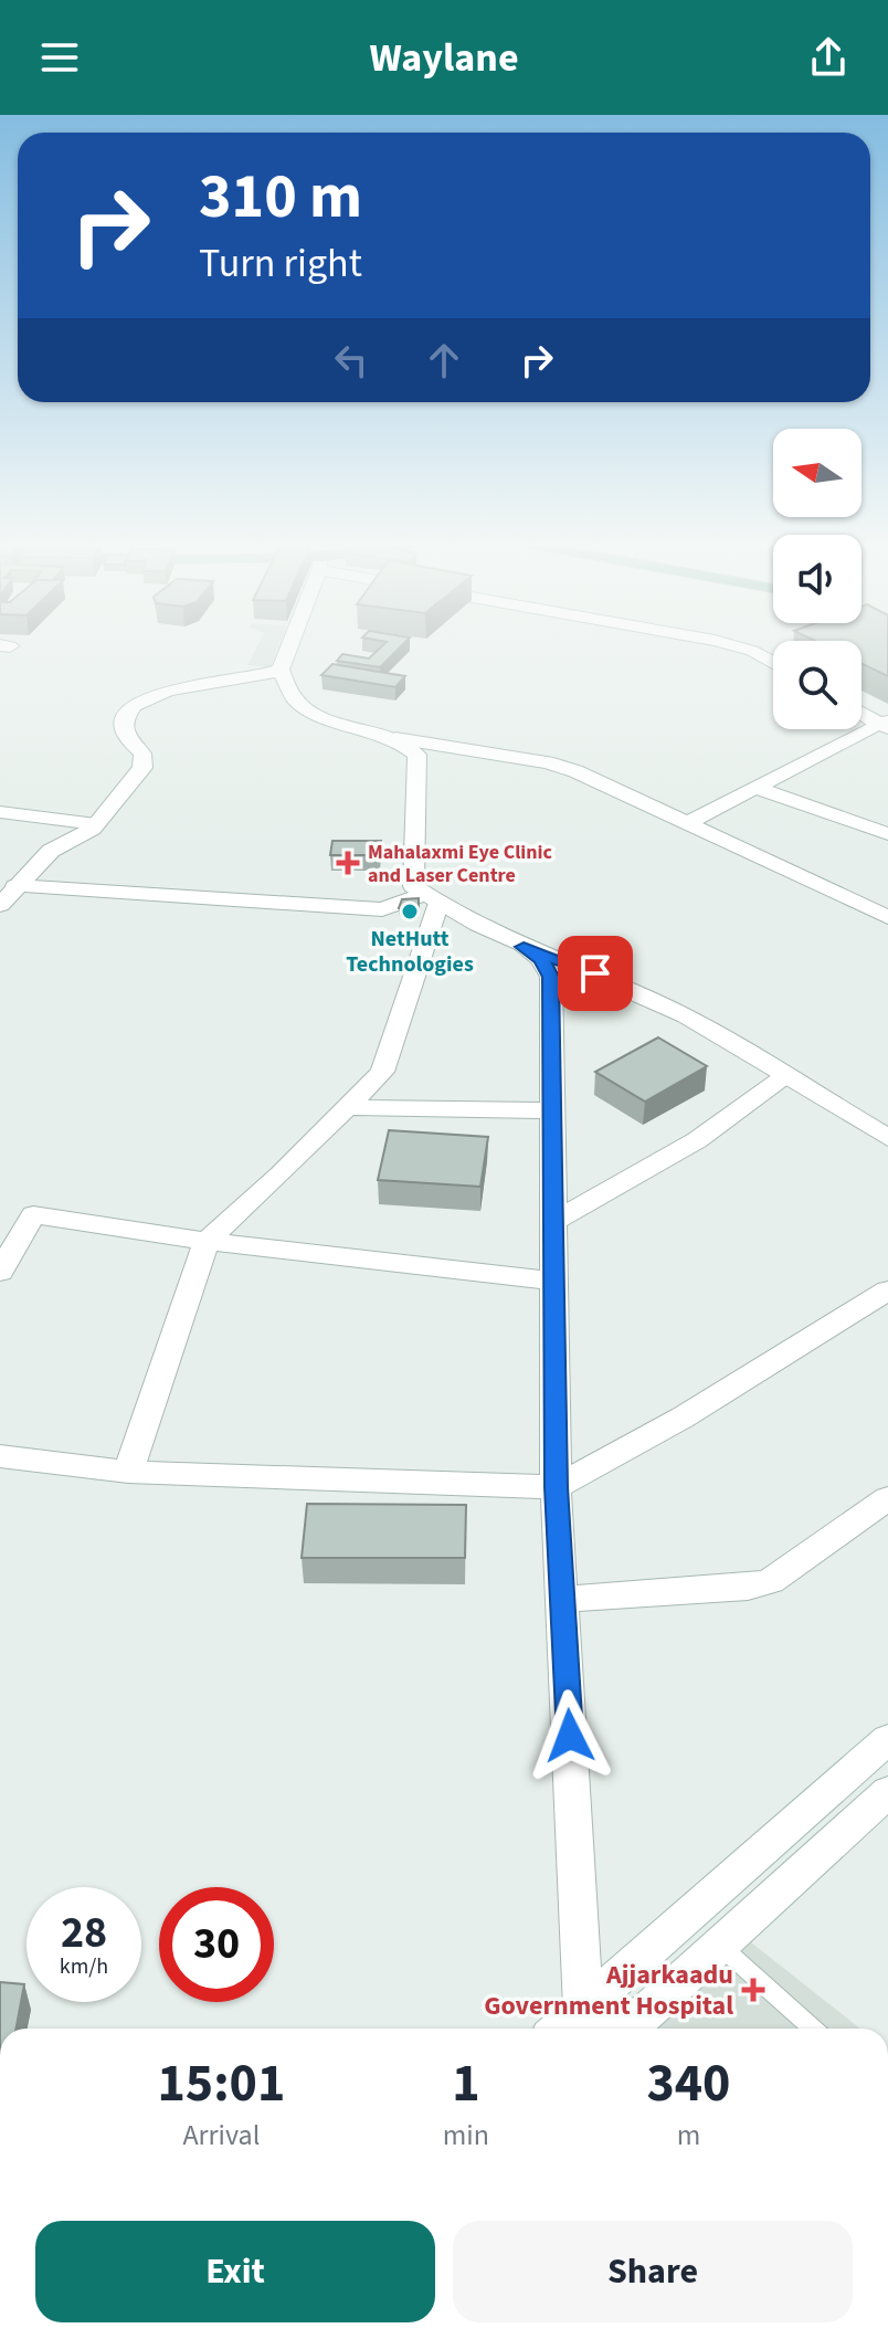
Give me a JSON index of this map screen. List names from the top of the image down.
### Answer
{
  "places": {
    "health": ["Mahalaxmi Eye Clinic and Laser Centre", "Ajjarkaadu Government Hospital"],
    "other": ["NetHutt Technologies"]
  },
  "north": "left",
  "page": {
    "header": "Waylane",
    "turn": ["310 m", "Turn right"],
    "speed": "28 km/h",
    "limit": "30",
    "eta": [
      "15:01",
      "Arrival",
      "1",
      "min",
      "340",
      "m"
    ],
    "buttons": ["Exit", "Share"]
  }
}
